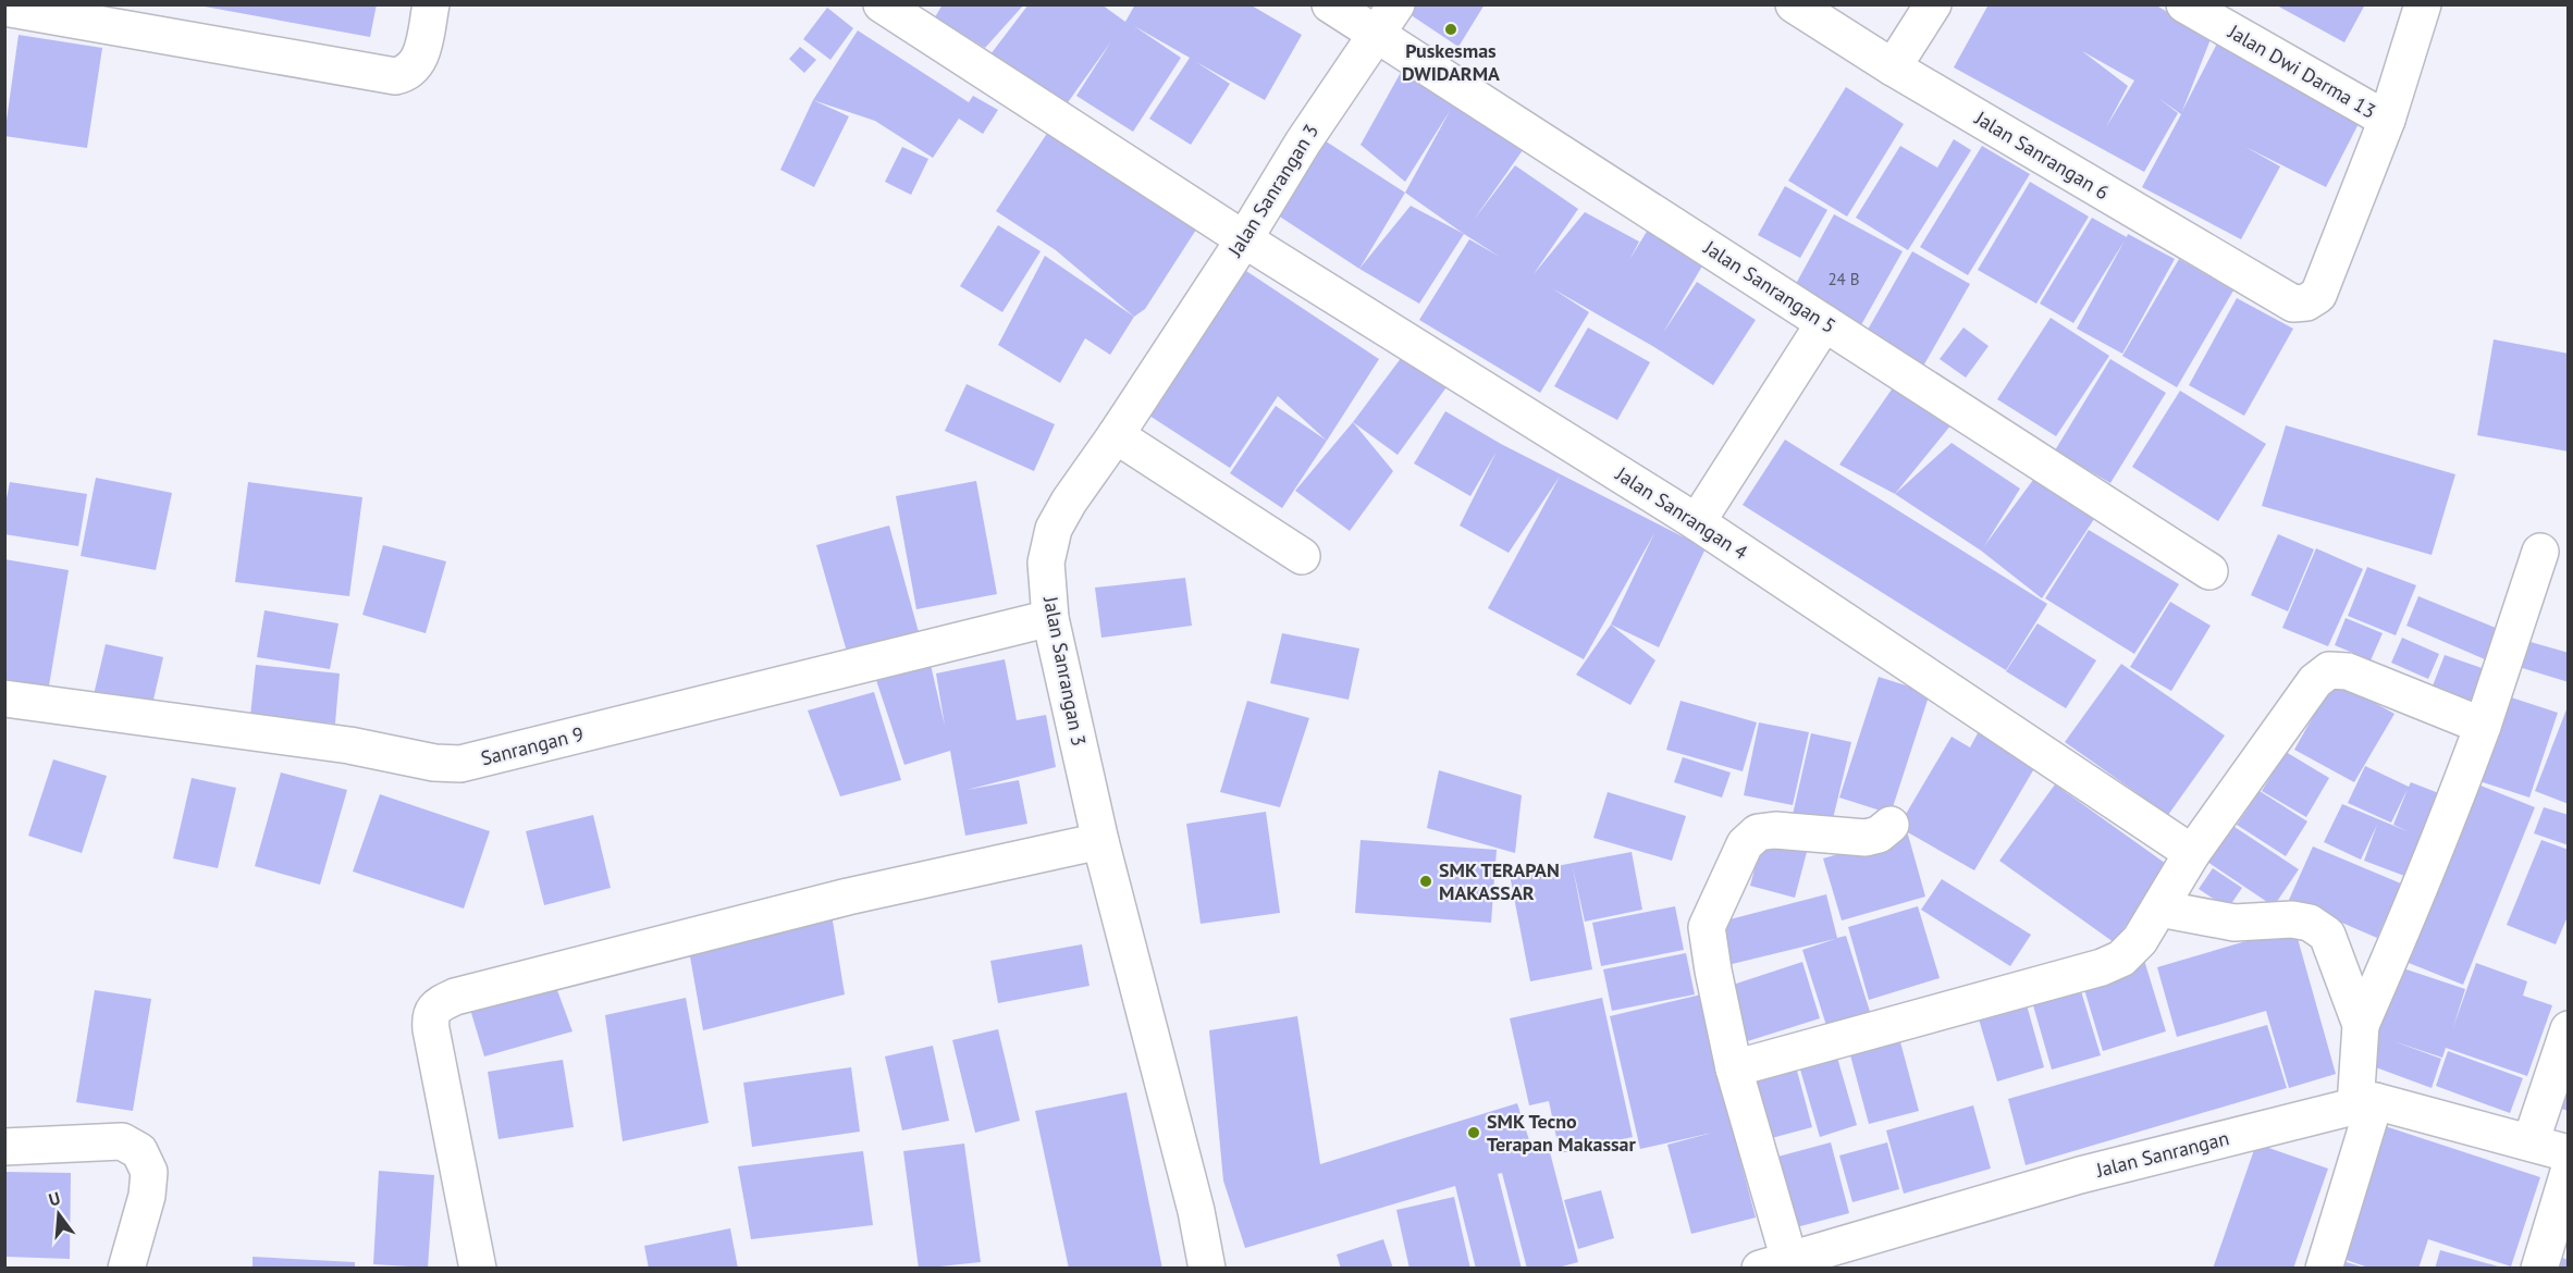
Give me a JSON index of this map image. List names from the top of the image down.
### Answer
{
  "streets": {
    "street": [
      "Jalan Dwi Darma 13",
      "Jalan Sanrangan 6",
      "Jalan Sanrangan 3",
      "Jalan Sanrangan 5",
      "Jalan Sanrangan 4",
      "Sanrangan 9",
      "Jalan Sanrangan"
    ]
  },
  "crossings": [
    ["Jalan Dwi Darma 13", "Jalan Sanrangan 6"],
    ["Jalan Sanrangan 3", "Jalan Sanrangan 5"],
    ["Jalan Sanrangan 3", "Jalan Sanrangan 4"],
    ["Jalan Sanrangan 3", "Sanrangan 9"]
  ],
  "places": ["Puskesmas DWIDARMA", "SMK TERAPAN MAKASSAR", "SMK Tecno Terapan Makassar"],
  "house_numbers": ["24 B"],
  "north": "top"
}
